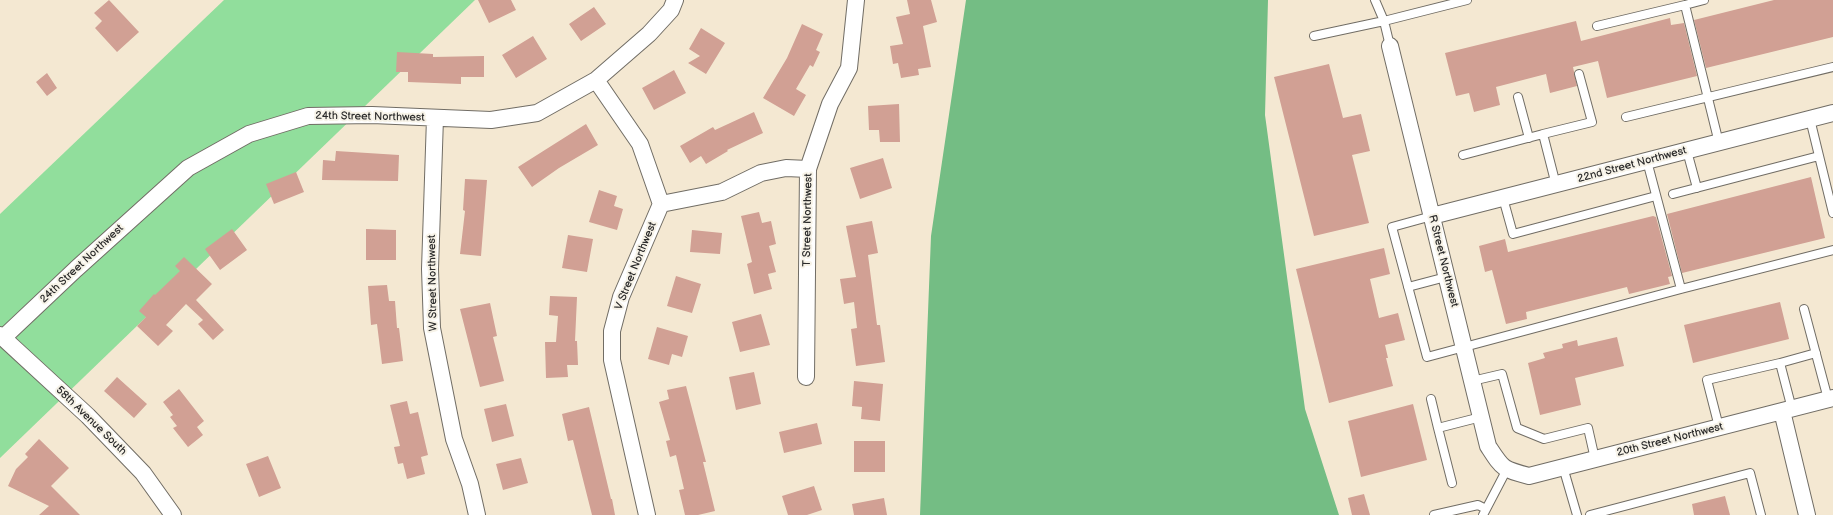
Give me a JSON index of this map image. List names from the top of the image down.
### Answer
{
  "streets": {
    "street": [
      "24th Street Northwest",
      "22nd Street Northwest",
      "T Street Northwest",
      "R Street Northwest",
      "V Street Northwest",
      "W Street Northwest",
      "58th Avenue South",
      "20th Street Northwest"
    ]
  },
  "crossings": [
    ["24th Street Northwest", "W Street Northwest"],
    ["24th Street Northwest", "58th Avenue South"],
    ["22nd Street Northwest", "R Street Northwest"],
    ["R Street Northwest", "20th Street Northwest"]
  ]
}
